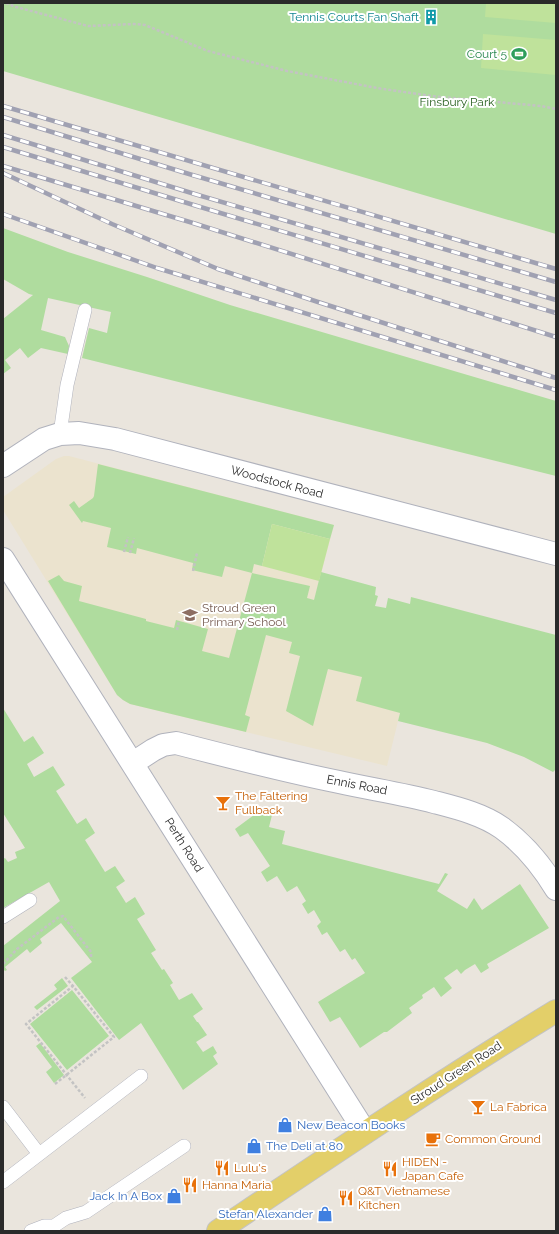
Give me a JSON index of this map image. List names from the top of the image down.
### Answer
{
  "streets": {
    "main road": ["Stroud Green Road"],
    "street": ["Woodstock Road", "Ennis Road", "Perth Road"]
  },
  "crossings": [
    ["Ennis Road", "Perth Road"],
    ["Perth Road", "Stroud Green Road"]
  ],
  "parks": ["Finsbury Park"],
  "places": {
    "building": ["Tennis Courts Fan Shaft"],
    "sports": ["Court 5"],
    "school or university": ["Stroud Green Primary School"],
    "bar": ["The Faltering Fullback", "La Fabrica"],
    "shop": [
      "New Beacon Books",
      "The Deli at 80",
      "Jack In A Box",
      "Stefan Alexander"
    ],
    "cafe": ["Common Ground"],
    "restaurant": [
      "Lulu's",
      "HIDEN - Japan Cafe",
      "Hanna Maria",
      "Q&T Vietnamese Kitchen"
    ]
  }
}
